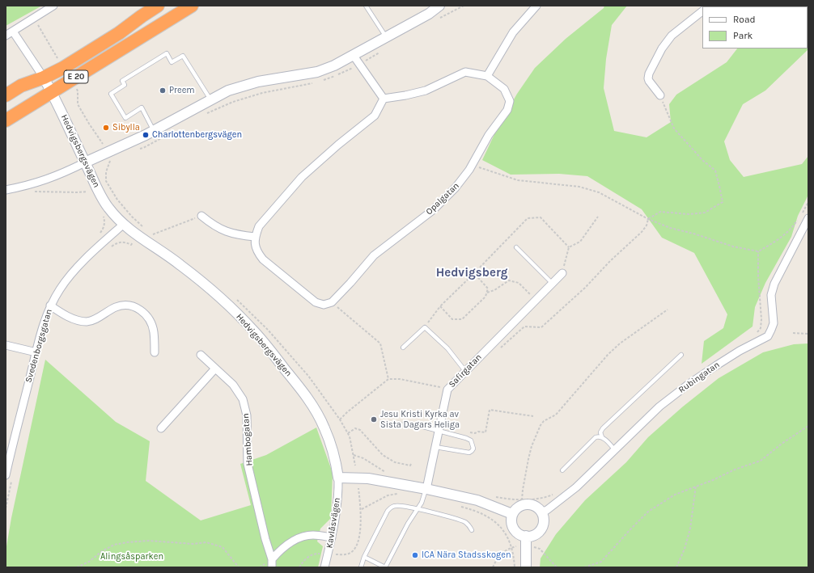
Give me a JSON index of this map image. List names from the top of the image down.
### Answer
{
  "streets": {
    "highway": ["E 20"],
    "street": [
      "Hedvigsbergsvägen",
      "Opalgatan",
      "Svedenborgsgatan",
      "Safirgatan",
      "Rubingatan",
      "Hambogatan",
      "Kavlåsvägen"
    ]
  },
  "crossings": [
    ["E 20", "Hedvigsbergsvägen"],
    ["Hedvigsbergsvägen", "Svedenborgsgatan"],
    ["Hedvigsbergsvägen", "Kavlåsvägen"]
  ],
  "districts": ["Hedvigsberg"],
  "parks": ["Alingsåsparken"],
  "places": [
    "Preem",
    "Sibylla",
    "Charlottenbergsvägen",
    "Jesu Kristi Kyrka av Sista Dagars Heliga",
    "ICA Nära Stadsskogen"
  ],
  "legend": ["Road", "Park"]
}
